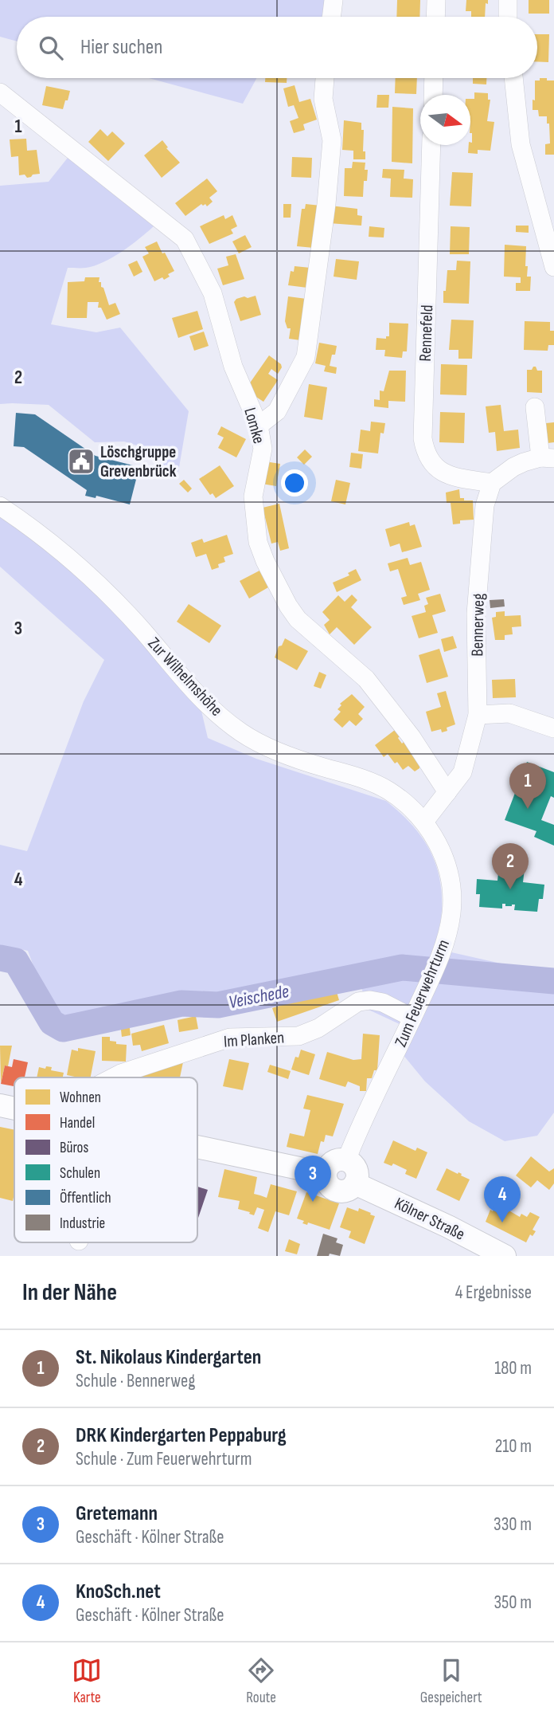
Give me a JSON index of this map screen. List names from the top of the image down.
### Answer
{
  "streets": {
    "main road": ["Kölner Straße"],
    "street": [
      "Rennefeld",
      "Lomke",
      "Bennerweg",
      "Zur Wilhelmshöhe",
      "Zum Feuerwehrturm",
      "Im Planken"
    ]
  },
  "crossings": [
    ["Rennefeld", "Bennerweg"],
    ["Lomke", "Bennerweg"],
    ["Bennerweg", "Zur Wilhelmshöhe"],
    ["Bennerweg", "Zum Feuerwehrturm"],
    ["Zur Wilhelmshöhe", "Zum Feuerwehrturm"],
    ["Zum Feuerwehrturm", "Im Planken"],
    ["Zum Feuerwehrturm", "Kölner Straße"]
  ],
  "water": ["Veischede"],
  "places": {
    "public building": ["Löschgruppe Grevenbrück"]
  },
  "legend": [
    "Wohnen",
    "Handel",
    "Büros",
    "Schulen",
    "Öffentlich",
    "Industrie"
  ],
  "north": "right",
  "page": {
    "search": "Hier suchen",
    "pins": [
      "1",
      "2",
      "3",
      "4"
    ],
    "heading": ["In der Nähe", "4 Ergebnisse"],
    "list": [
      {
        "mark": "1",
        "name": "St. Nikolaus Kindergarten",
        "note": "Schule · Bennerweg",
        "value": "180 m"
      },
      {
        "mark": "2",
        "name": "DRK Kindergarten Peppaburg",
        "note": "Schule · Zum Feuerwehrturm",
        "value": "210 m"
      },
      {
        "mark": "3",
        "name": "Gretemann",
        "note": "Geschäft · Kölner Straße",
        "value": "330 m"
      },
      {
        "mark": "4",
        "name": "KnoSch.net",
        "note": "Geschäft · Kölner Straße",
        "value": "350 m"
      }
    ],
    "nav": ["Karte", "Route", "Gespeichert"]
  },
  "grid": {
    "rows": [
      "1",
      "2",
      "3",
      "4"
    ]
  }
}
